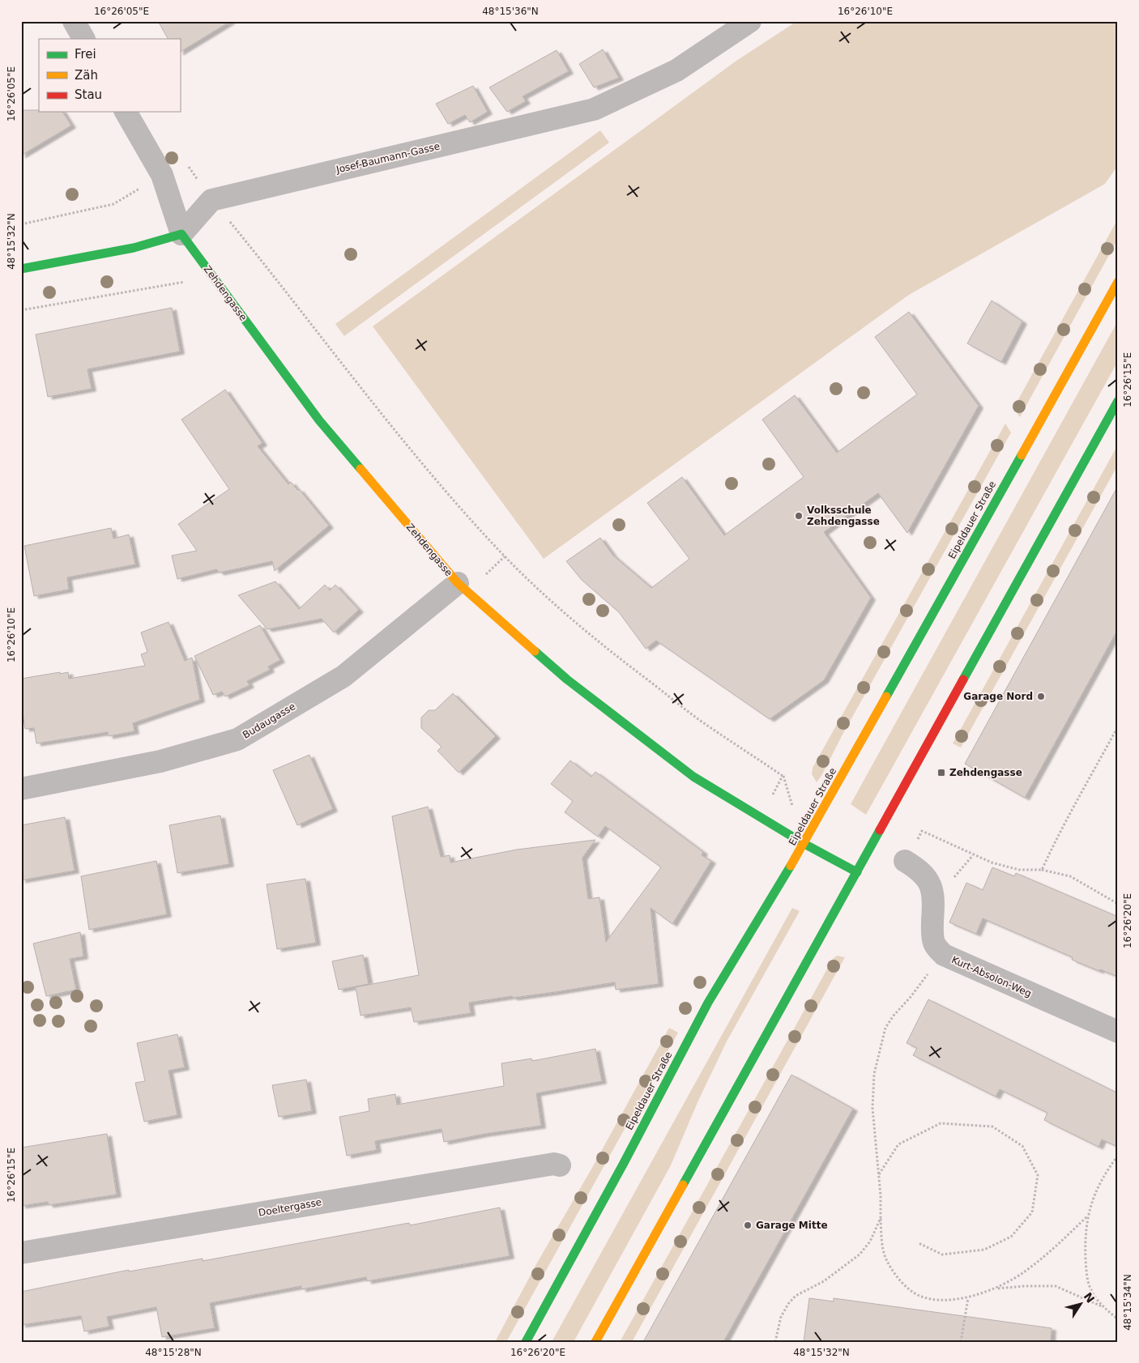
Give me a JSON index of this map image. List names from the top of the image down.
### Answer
{
  "streets": {
    "main road": ["Zehdengasse", "Eipeldauer Straße"],
    "street": [
      "Josef-Baumann-Gasse",
      "Budaugasse",
      "Kurt-Absolon-Weg",
      "Doeltergasse"
    ]
  },
  "crossings": [
    ["Zehdengasse", "Eipeldauer Straße"],
    ["Zehdengasse", "Budaugasse"]
  ],
  "places": {
    "other": ["Volksschule Zehdengasse", "Garage Nord", "Garage Mitte"],
    "transit": ["Zehdengasse"]
  },
  "legend": ["Frei", "Zäh", "Stau"],
  "north": "top right",
  "coordinates": [
    "16°26'05\"E",
    "48°15'36\"N",
    "16°26'10\"E",
    "48°15'32\"N",
    "16°26'15\"E",
    "16°26'20\"E",
    "48°15'34\"N",
    "48°15'28\"N"
  ]
}
